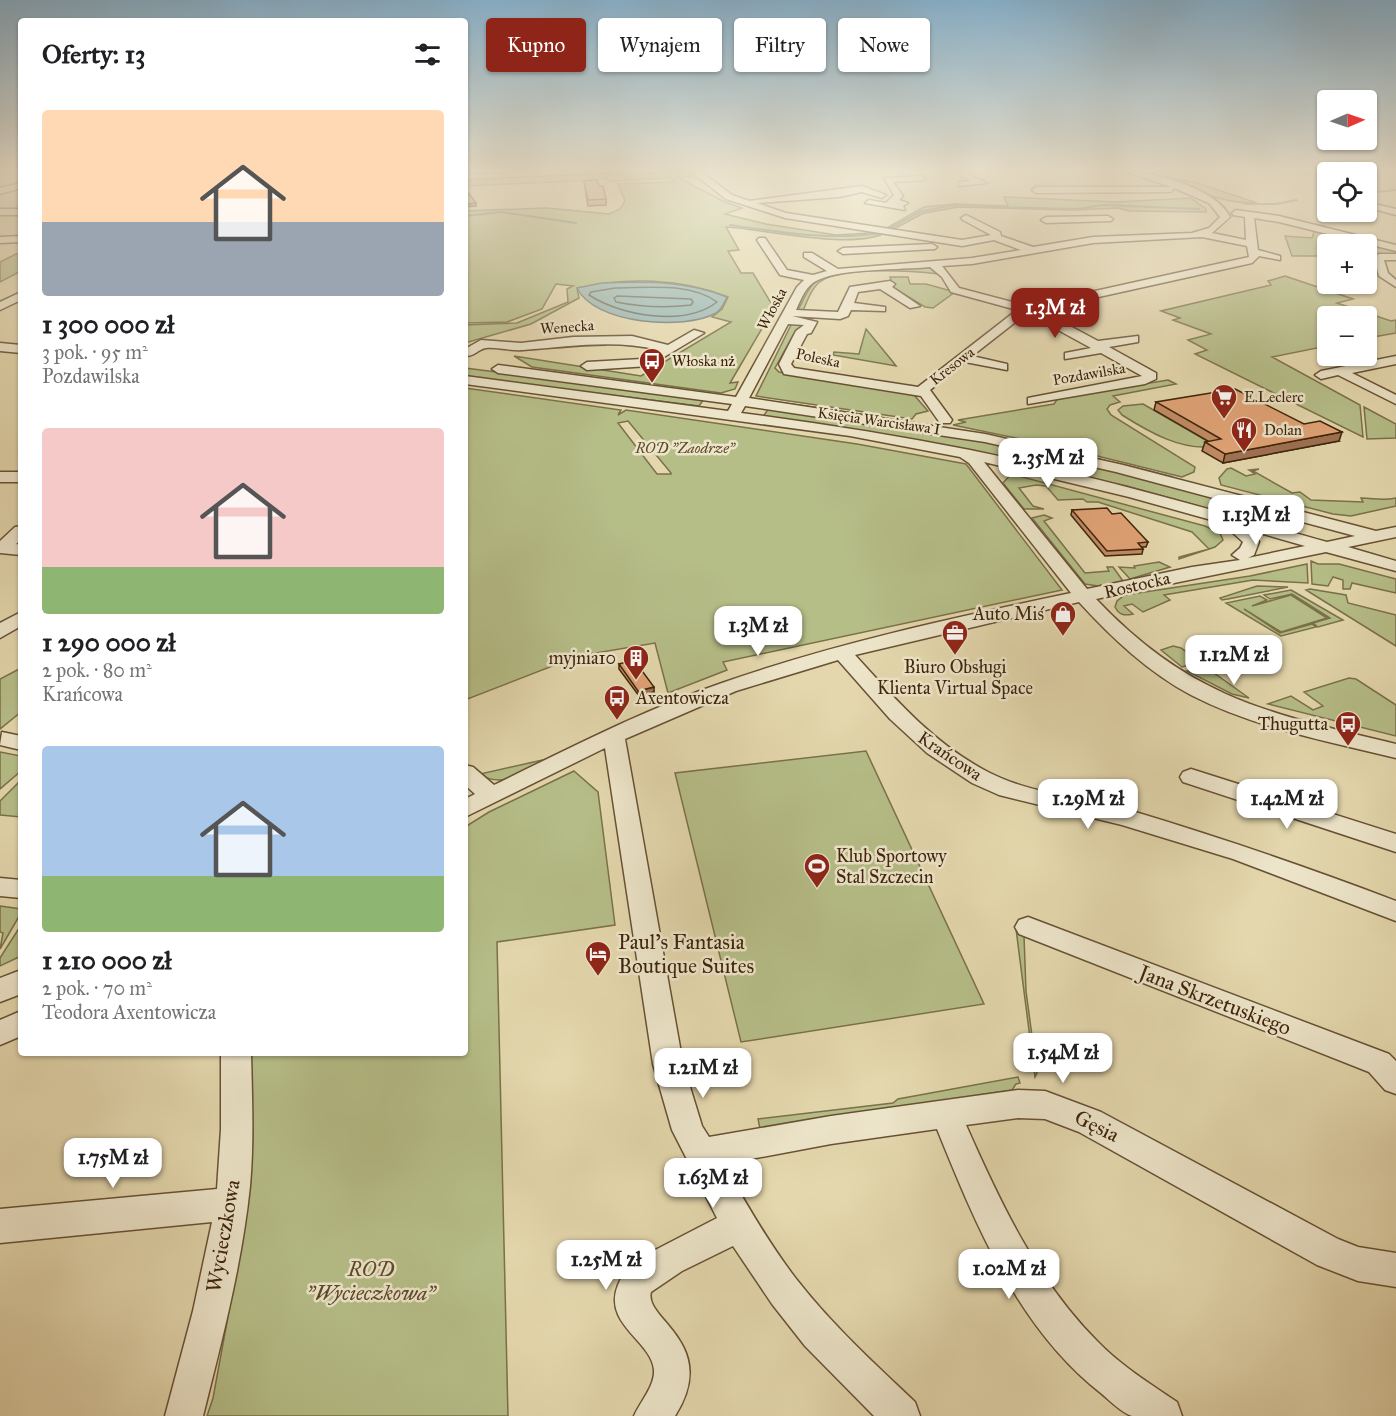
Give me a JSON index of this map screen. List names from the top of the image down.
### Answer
{
  "streets": {
    "street": [
      "Włoska",
      "Wenecka",
      "Poleska",
      "Kresowa",
      "Pozdawilska",
      "Księcia Warcisława I",
      "Rostocka",
      "Krańcowa",
      "Jana Skrzetuskiego",
      "Gęsia",
      "Wycieczkowa"
    ]
  },
  "crossings": [
    ["Włoska", "Poleska"],
    ["Włoska", "Księcia Warcisława I"],
    ["Wenecka", "Księcia Warcisława I"],
    ["Poleska", "Kresowa"],
    ["Kresowa", "Pozdawilska"],
    ["Księcia Warcisława I", "Rostocka"],
    ["Rostocka", "Krańcowa"]
  ],
  "parks": ["ROD \"Zaodrze\"", "ROD \"Wycieczkowa\""],
  "places": {
    "bus stop": ["Włoska nż", "Axentowicza", "Thugutta"],
    "supermarket": ["E.Leclerc"],
    "restaurant": ["Dolan"],
    "shop": ["Auto Miś"],
    "office": ["Biuro Obsługi Klienta Virtual Space"],
    "building": ["myjnia10"],
    "sports": ["Klub Sportowy Stal Szczecin"],
    "hotel": ["Paul's Fantasia Boutique Suites"]
  },
  "north": "right",
  "page": {
    "chip": [
      "Kupno",
      "Wynajem",
      "Filtry",
      "Nowe"
    ],
    "heading": "Oferty: 13",
    "map_buttons": ["+", "−"],
    "list": [
      {
        "name": "1 300 000 zł",
        "note": "3 pok. · 95 m² · Pozdawilska"
      },
      {
        "name": "1 290 000 zł",
        "note": "2 pok. · 80 m² · Krańcowa"
      },
      {
        "name": "1 210 000 zł",
        "note": "2 pok. · 70 m² · Teodora Axentowicza"
      }
    ],
    "price": [
      "1.3M zł",
      "2.35M zł",
      "1.13M zł",
      "1.3M zł",
      "1.12M zł",
      "1.29M zł",
      "1.42M zł",
      "1.54M zł",
      "1.21M zł",
      "1.75M zł",
      "1.63M zł",
      "1.25M zł",
      "1.02M zł"
    ]
  }
}
